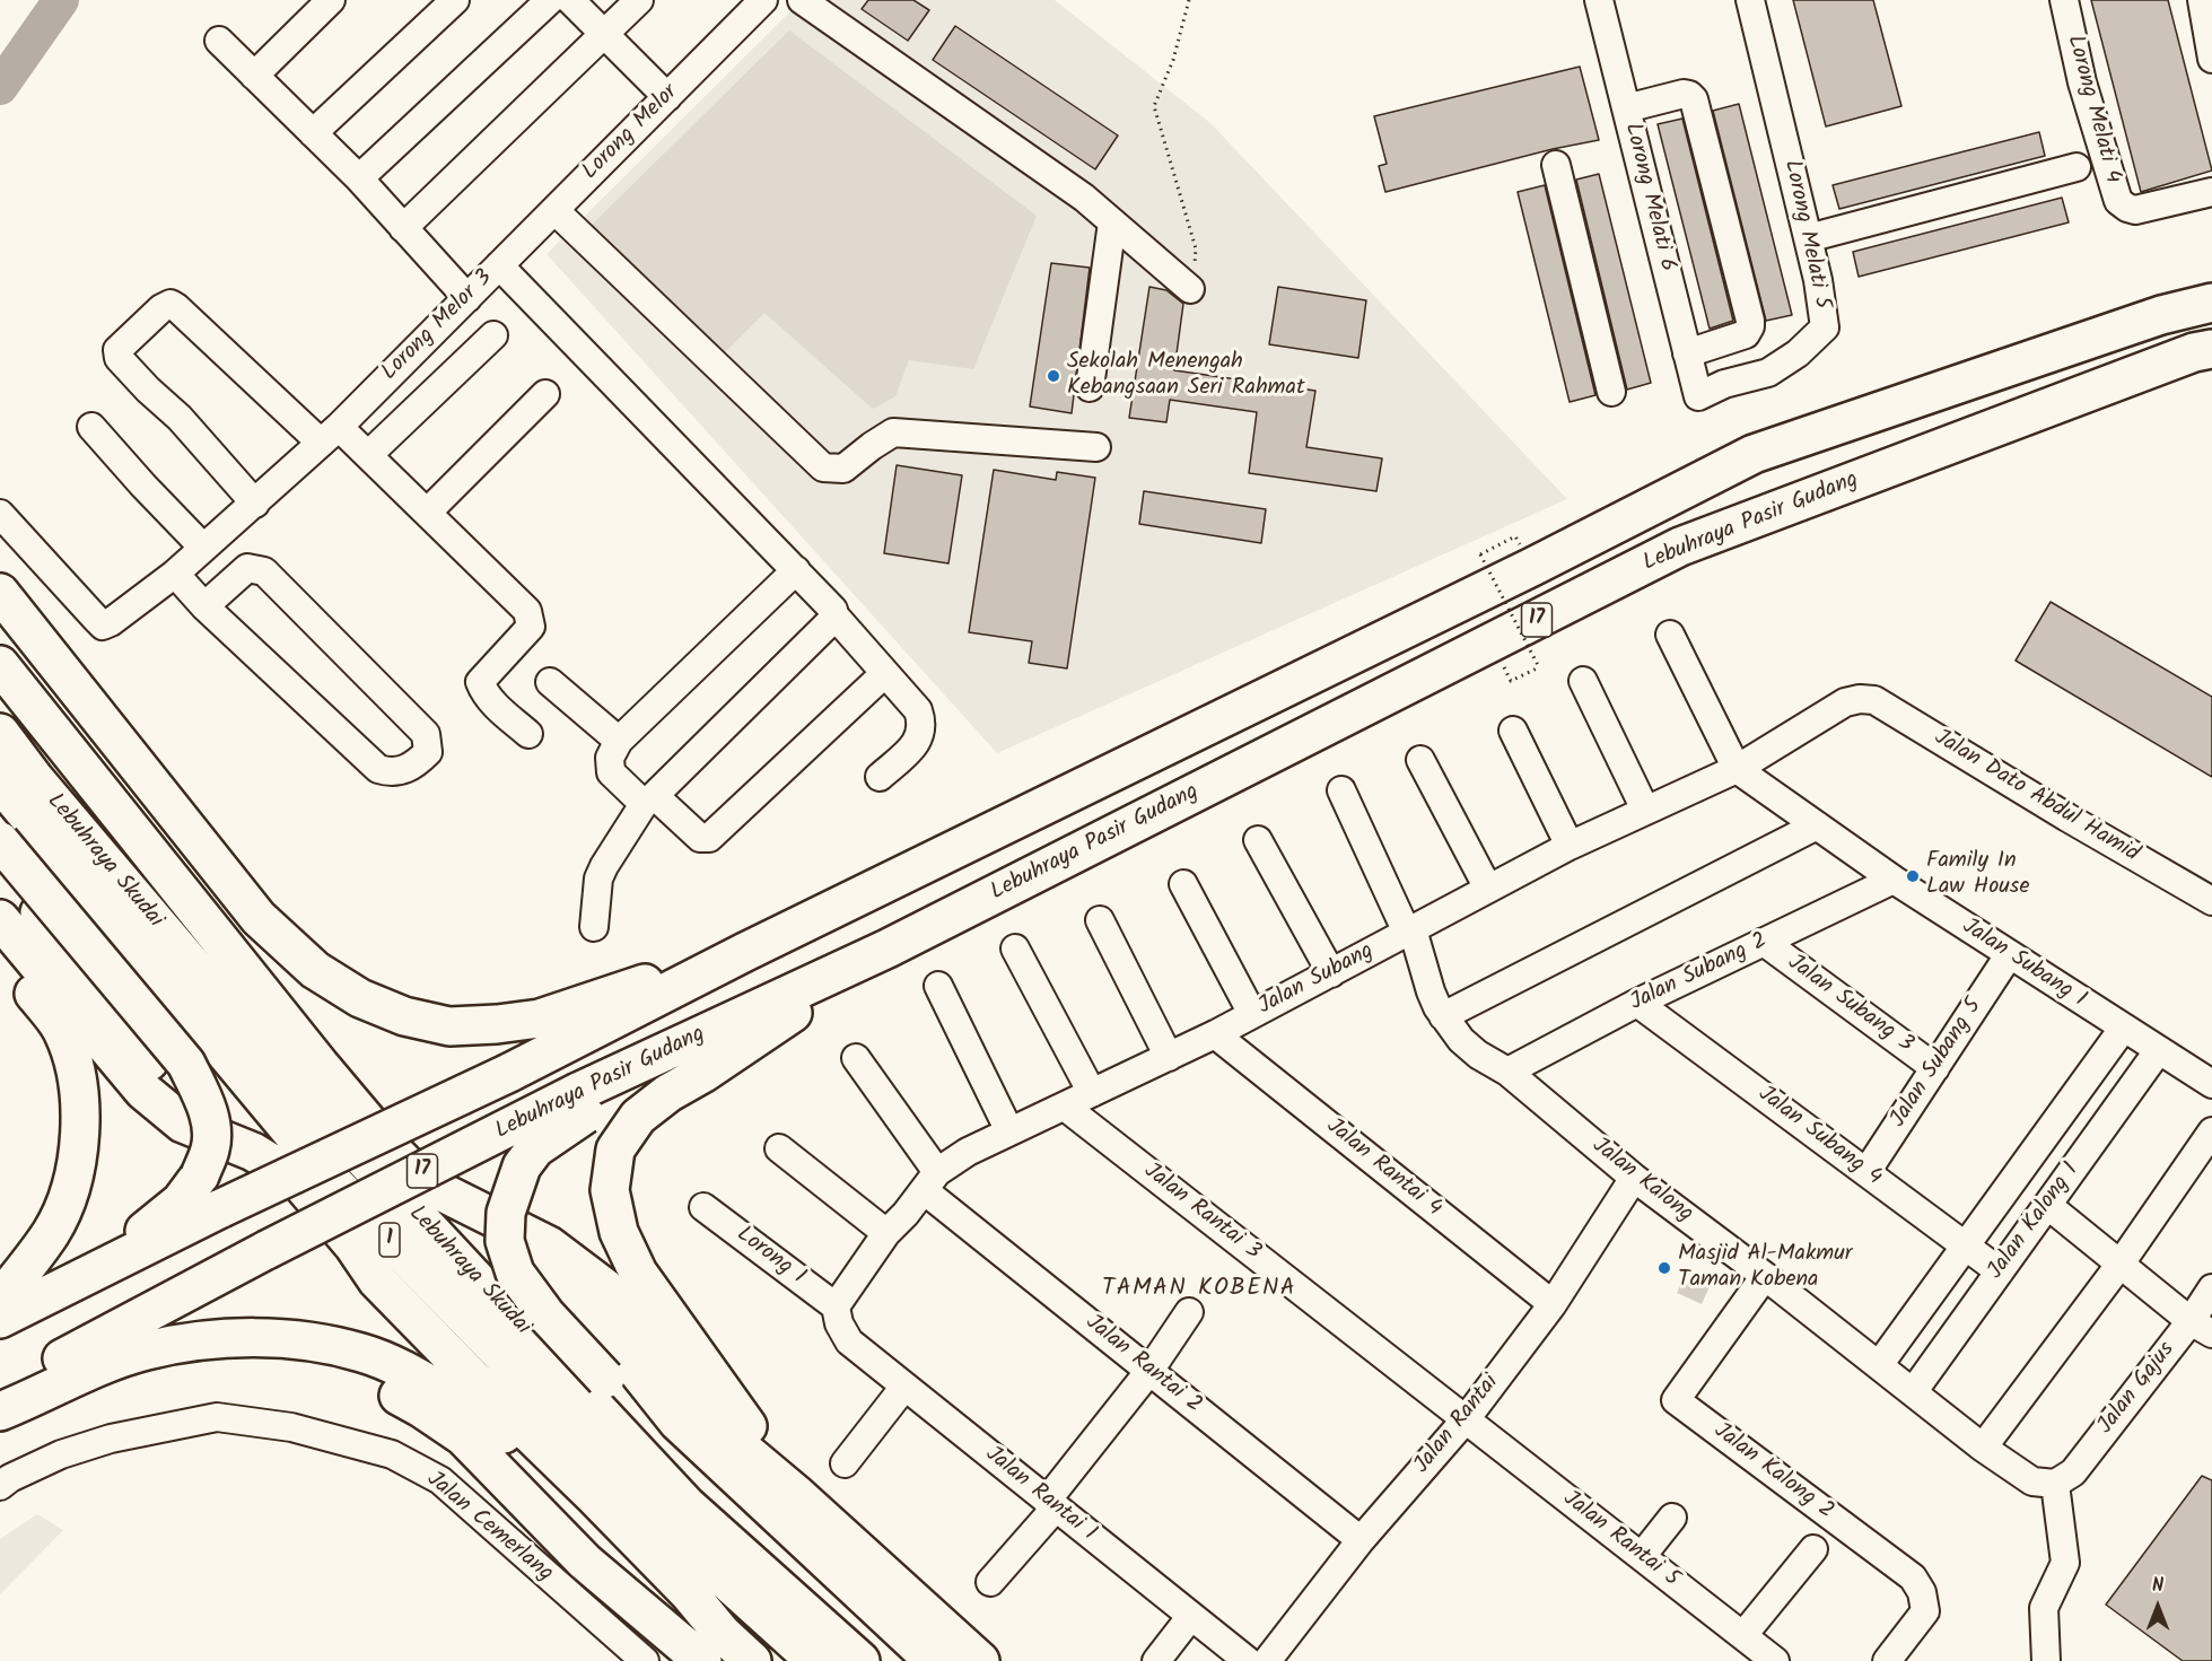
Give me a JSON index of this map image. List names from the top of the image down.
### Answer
{
  "streets": {
    "highway": [
      "Lebuhraya Pasir Gudang",
      "17",
      "Lebuhraya Skudai",
      "1"
    ],
    "street": [
      "Lorong Melati 4",
      "Lorong Melor",
      "Lorong Melati 6",
      "Lorong Melati 5",
      "Lorong Melor 3",
      "Jalan Dato Abdul Hamid",
      "Jalan Subang 1",
      "Jalan Subang 2",
      "Jalan Subang",
      "Jalan Subang 3",
      "Jalan Subang 5",
      "Jalan Subang 4",
      "Jalan Rantai 4",
      "Jalan Kalong",
      "Jalan Rantai 3",
      "Jalan Kalong 1",
      "Lorong 1",
      "Jalan Rantai 2",
      "Jalan Gajus",
      "Jalan Rantai",
      "Jalan Kalong 2",
      "Jalan Rantai 1",
      "Jalan Cemerlang",
      "Jalan Rantai 5"
    ]
  },
  "crossings": [
    ["Lorong Melor", "Lorong Melor 3"],
    ["Lorong Melati 6", "Lorong Melati 5"],
    ["Jalan Dato Abdul Hamid", "Jalan Subang"],
    ["Jalan Subang 1", "Jalan Subang 2"],
    ["Jalan Subang 1", "Jalan Subang"],
    ["Jalan Subang 1", "Jalan Subang 5"],
    ["Jalan Subang 1", "Jalan Kalong 1"],
    ["Jalan Subang 2", "Jalan Subang 3"],
    ["Jalan Subang 2", "Jalan Subang 4"],
    ["Jalan Subang 2", "Jalan Kalong"],
    ["Jalan Subang", "Jalan Rantai 4"],
    ["Jalan Subang", "Jalan Kalong"],
    ["Jalan Subang", "Jalan Rantai 3"],
    ["Jalan Subang", "Lorong 1"],
    ["Jalan Subang", "Jalan Rantai 2"],
    ["Jalan Subang", "Jalan Rantai 1"],
    ["Jalan Subang 3", "Jalan Subang 5"],
    ["Jalan Subang 5", "Jalan Subang 4"],
    ["Jalan Subang 4", "Jalan Kalong 1"],
    ["Jalan Rantai 4", "Jalan Rantai"],
    ["Jalan Kalong", "Jalan Kalong 1"],
    ["Jalan Kalong", "Jalan Gajus"],
    ["Jalan Kalong", "Jalan Rantai"],
    ["Jalan Kalong", "Jalan Kalong 2"],
    ["Jalan Rantai 3", "Jalan Rantai"],
    ["Jalan Rantai 3", "Jalan Rantai 5"],
    ["Lorong 1", "Jalan Rantai 1"],
    ["Jalan Rantai 2", "Jalan Rantai"],
    ["Jalan Rantai", "Jalan Rantai 5"]
  ],
  "districts": ["TAMAN KOBENA"],
  "places": ["Sekolah Menengah Kebangsaan Seri Rahmat", "Family In Law House", "Masjid Al-Makmur Taman Kobena"],
  "north": "top"
}
